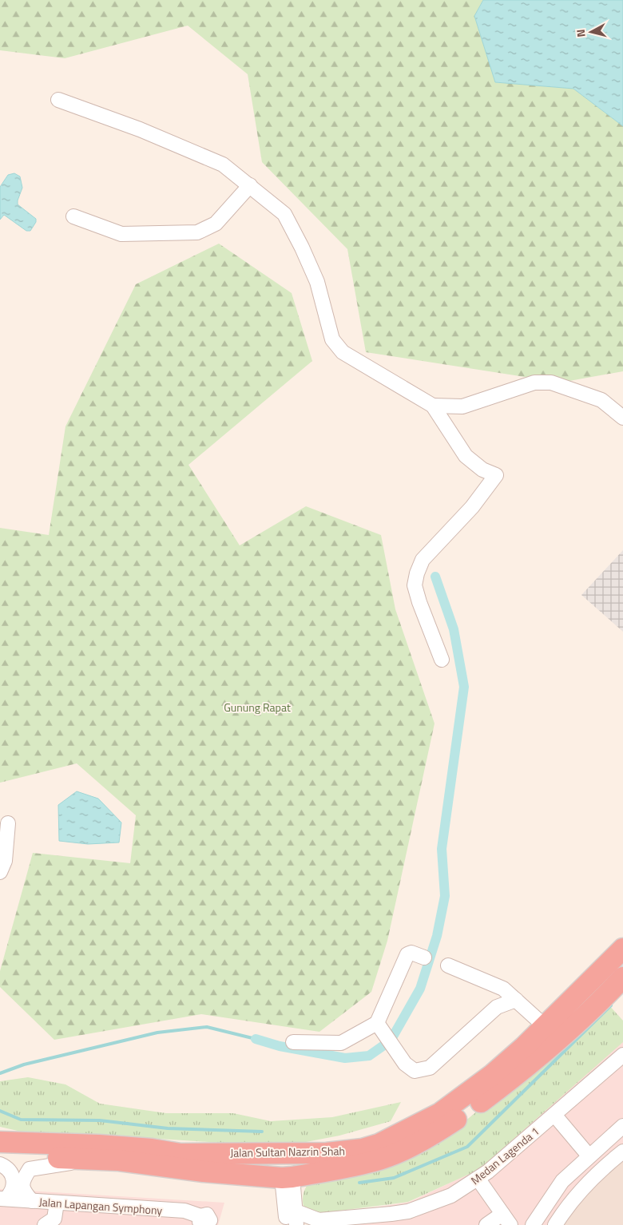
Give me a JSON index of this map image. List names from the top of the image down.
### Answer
{
  "streets": {
    "highway": ["Jalan Sultan Nazrin Shah"],
    "street": ["Medan Lagenda 1", "Jalan Lapangan Symphony"]
  },
  "parks": ["Gunung Rapat"],
  "north": "left"
}
